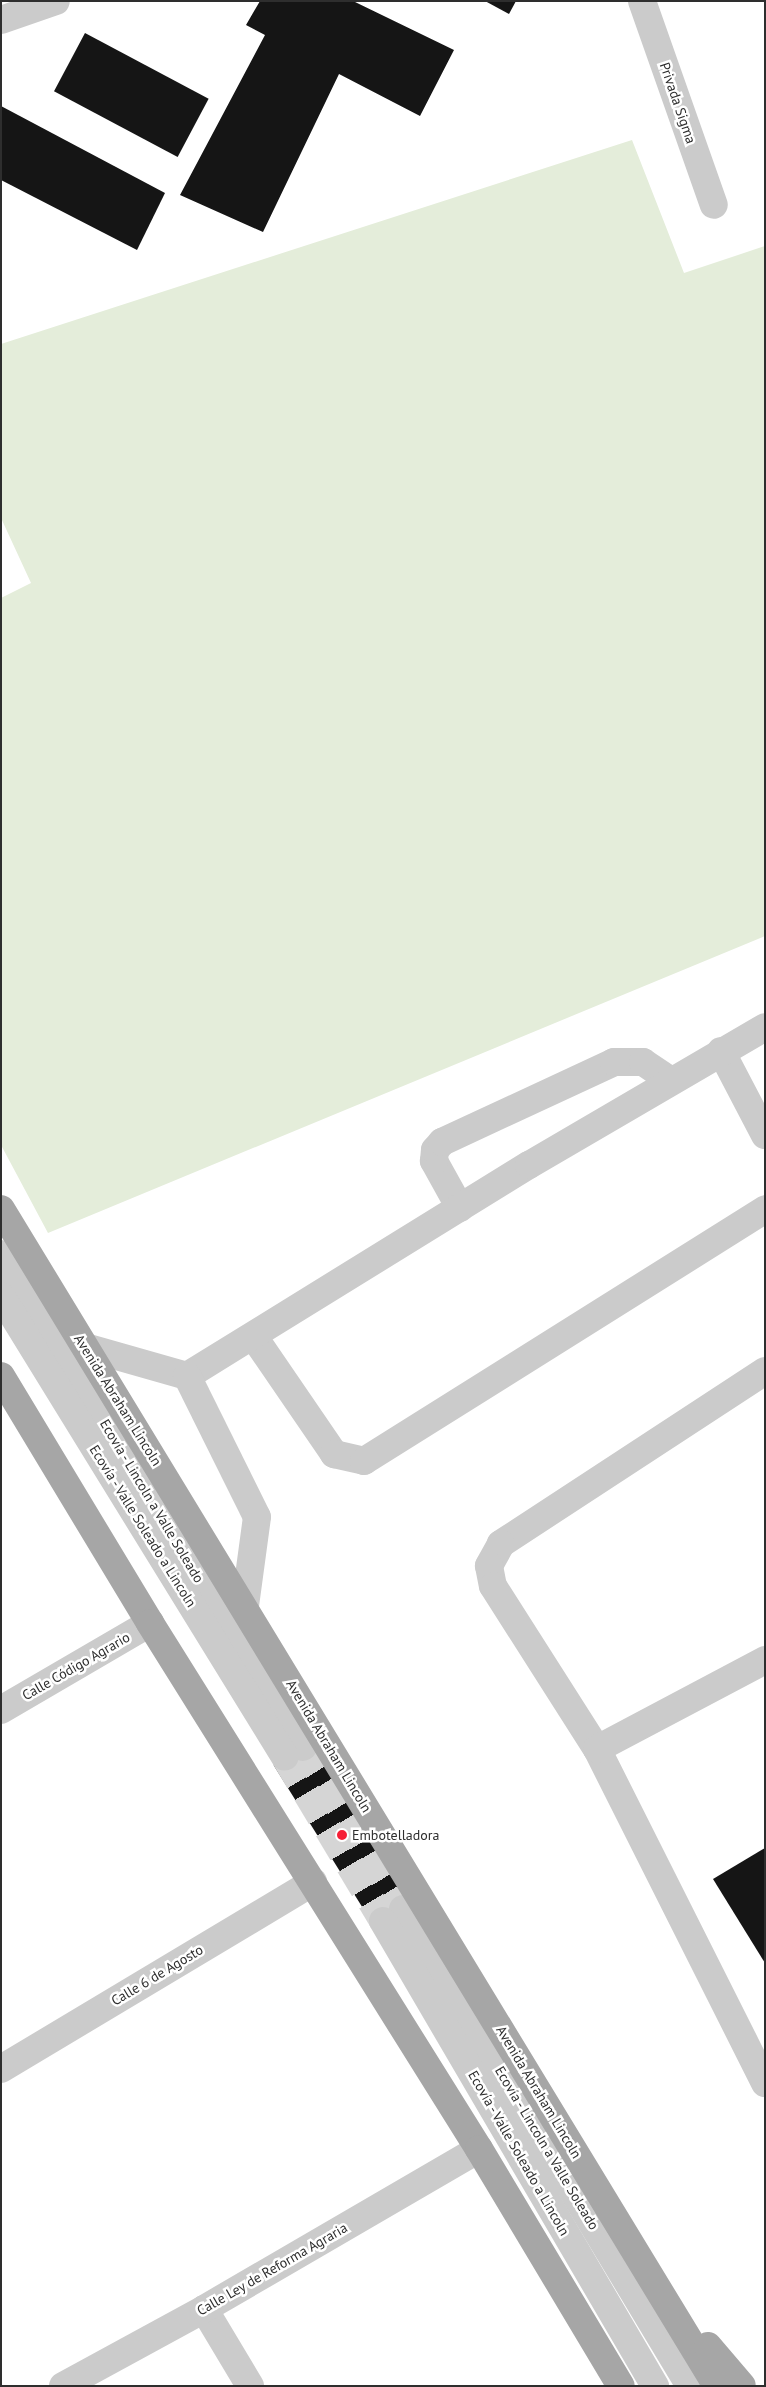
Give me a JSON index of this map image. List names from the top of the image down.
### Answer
{
  "streets": {
    "main road": ["Avenida Abraham Lincoln"],
    "street": [
      "Privada Sigma",
      "Ecovía - Lincoln a Valle Soleado",
      "Ecovía - Valle Soleado a Lincoln",
      "Calle Código Agrario",
      "Calle 6 de Agosto",
      "Calle Ley de Reforma Agraria"
    ]
  },
  "crossings": [
    ["Ecovía - Lincoln a Valle Soleado", "Ecovía - Valle Soleado a Lincoln"]
  ],
  "places": ["Embotelladora"]
}
